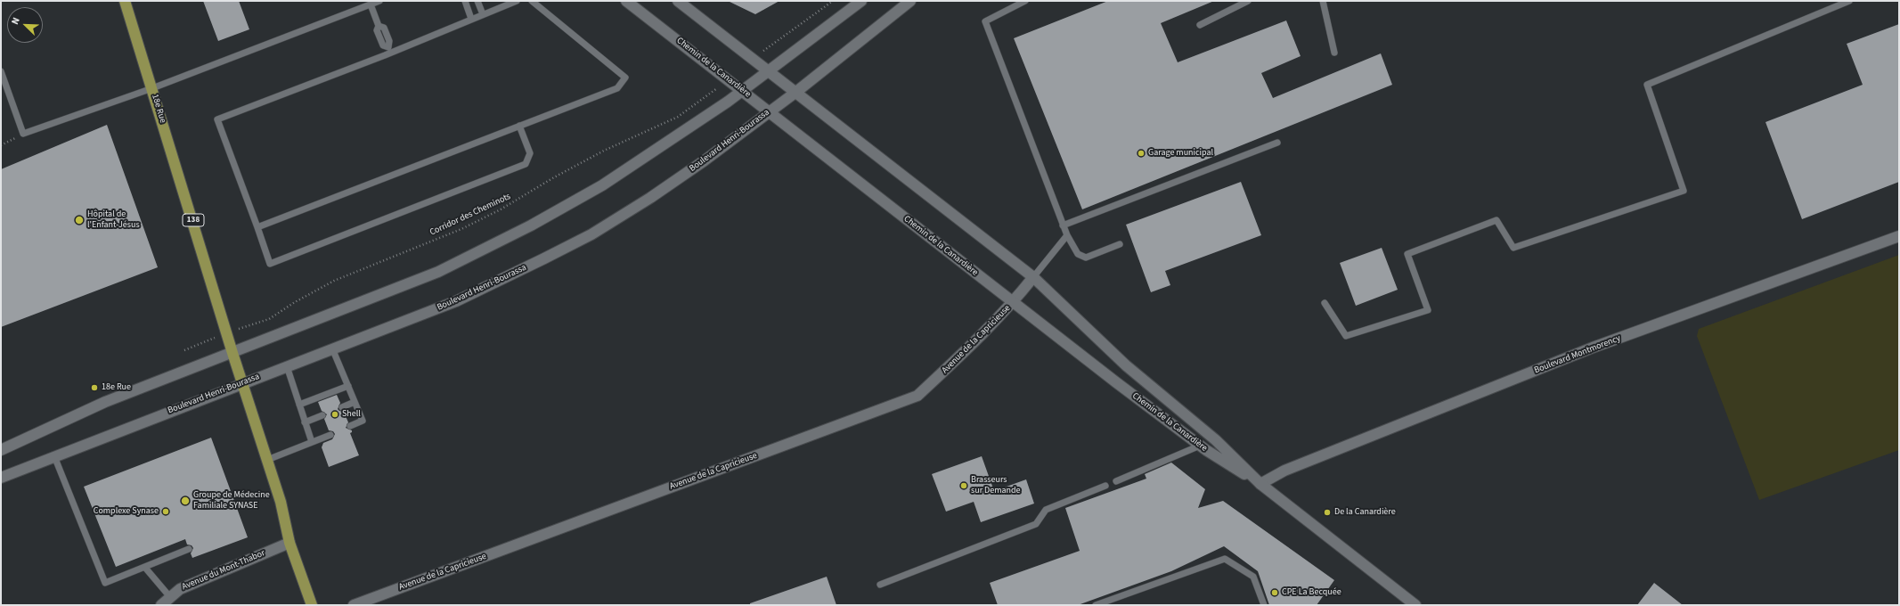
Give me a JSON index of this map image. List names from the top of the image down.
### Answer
{
  "streets": {
    "main road": [
      "Chemin de la Canardière",
      "18e Rue",
      "Boulevard Henri-Bourassa",
      "138",
      "Avenue de la Capricieuse",
      "Boulevard Montmorency",
      "Avenue du Mont-Thabor"
    ],
    "path": ["Corridor des Cheminots"]
  },
  "crossings": [
    ["Chemin de la Canardière", "Boulevard Henri-Bourassa"],
    ["Chemin de la Canardière", "Avenue de la Capricieuse"],
    ["Chemin de la Canardière", "Boulevard Montmorency"],
    ["18e Rue", "Boulevard Henri-Bourassa"],
    ["18e Rue", "Avenue du Mont-Thabor"]
  ],
  "places": [
    "Garage municipal",
    "Hôpital de l'Enfant-Jésus",
    "18e Rue",
    "Shell",
    "Brasseurs sur Demande",
    "Groupe de Médecine Familiale SYNASE",
    "Complexe Synase",
    "De la Canardière",
    "CPE La Becquée"
  ],
  "north": "top left"
}
